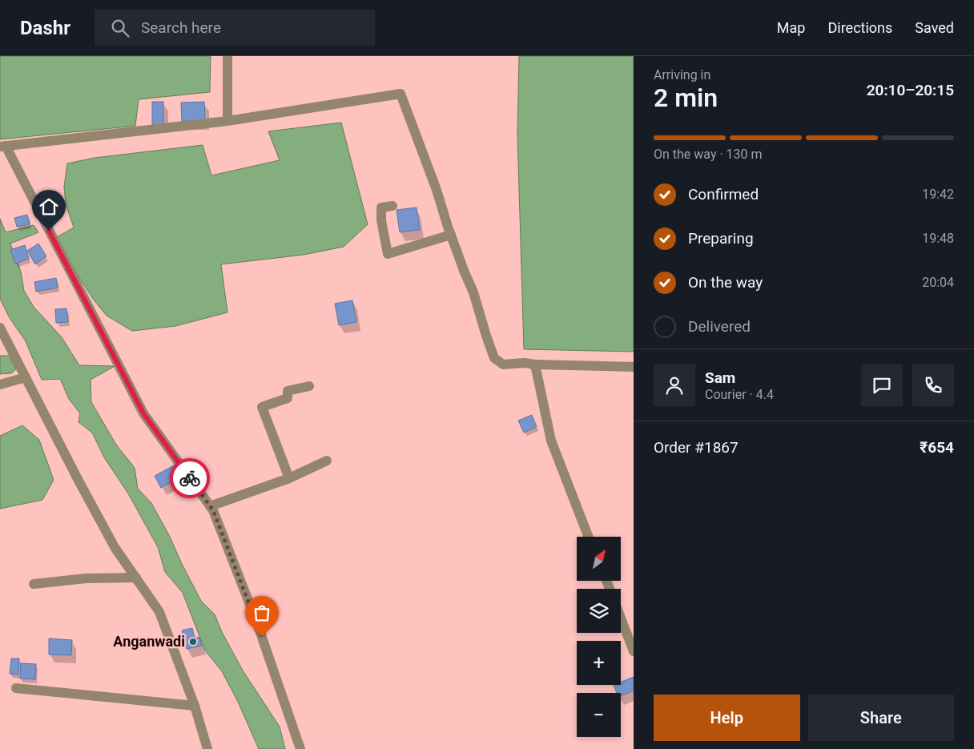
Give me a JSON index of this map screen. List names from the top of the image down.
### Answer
{
  "places": ["Anganwadi"],
  "north": "top right",
  "page": {
    "header": "Dashr",
    "search": "Search here",
    "nav": ["Map", "Directions", "Saved"],
    "heading": ["2 min", "Arriving in", "20:10–20:15"],
    "panel": [
      "Sam",
      "Courier · 4.4",
      "Order #1867",
      "₹654"
    ],
    "bar": "On the way · 130 m",
    "list": [
      ["Confirmed", "19:42"],
      ["Preparing", "19:48"],
      ["On the way", "20:04"],
      "Delivered"
    ],
    "map_buttons": ["+", "−"],
    "buttons": ["Help", "Share"]
  }
}
